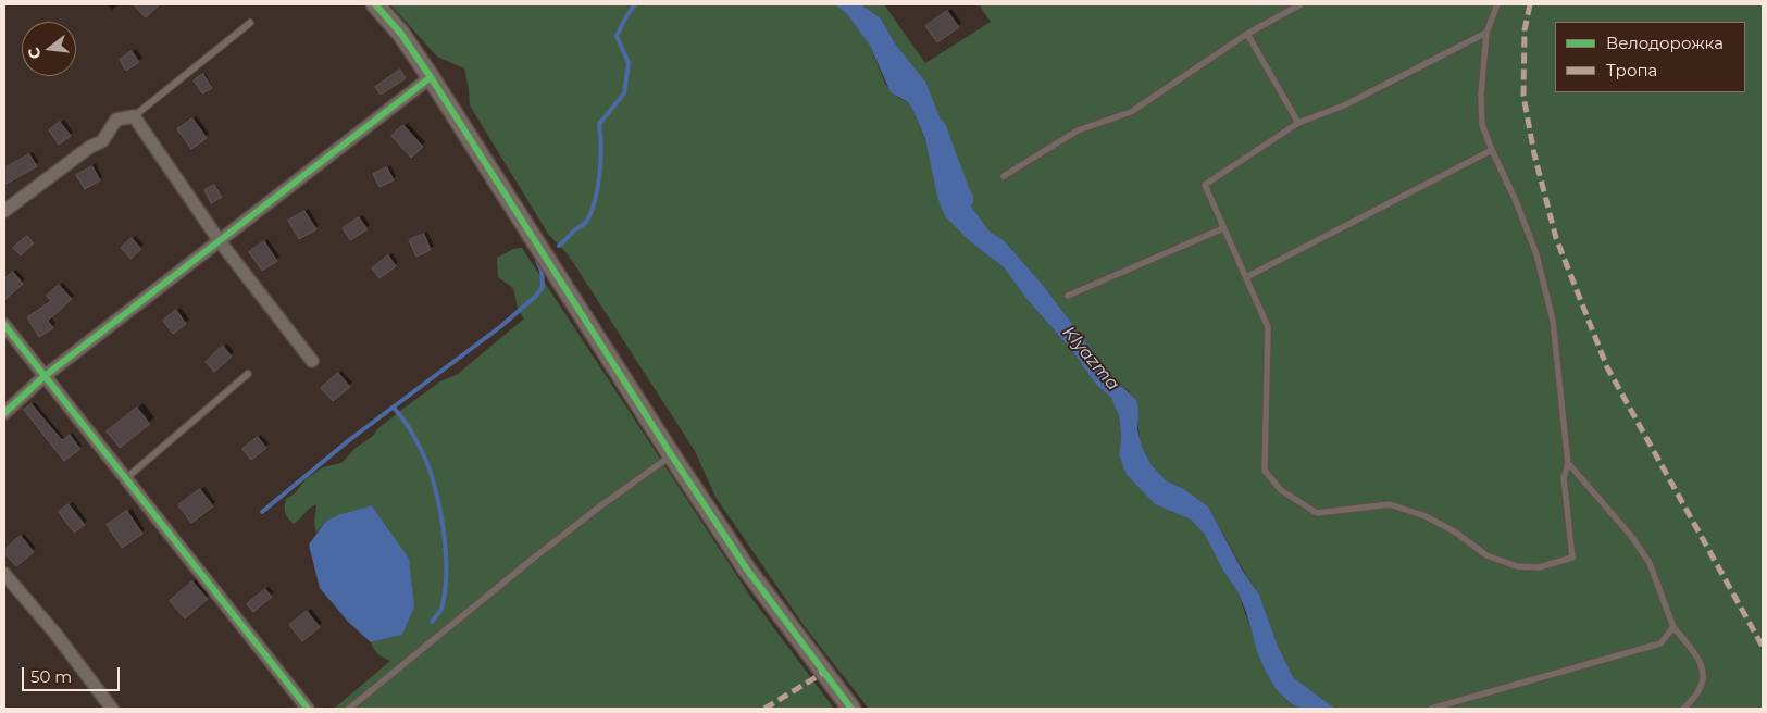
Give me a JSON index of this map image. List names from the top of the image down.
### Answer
{
  "water": ["Klyazma"],
  "legend": ["Велодорожка", "Тропа"],
  "scale_bar": "50 m",
  "north": "left"
}
